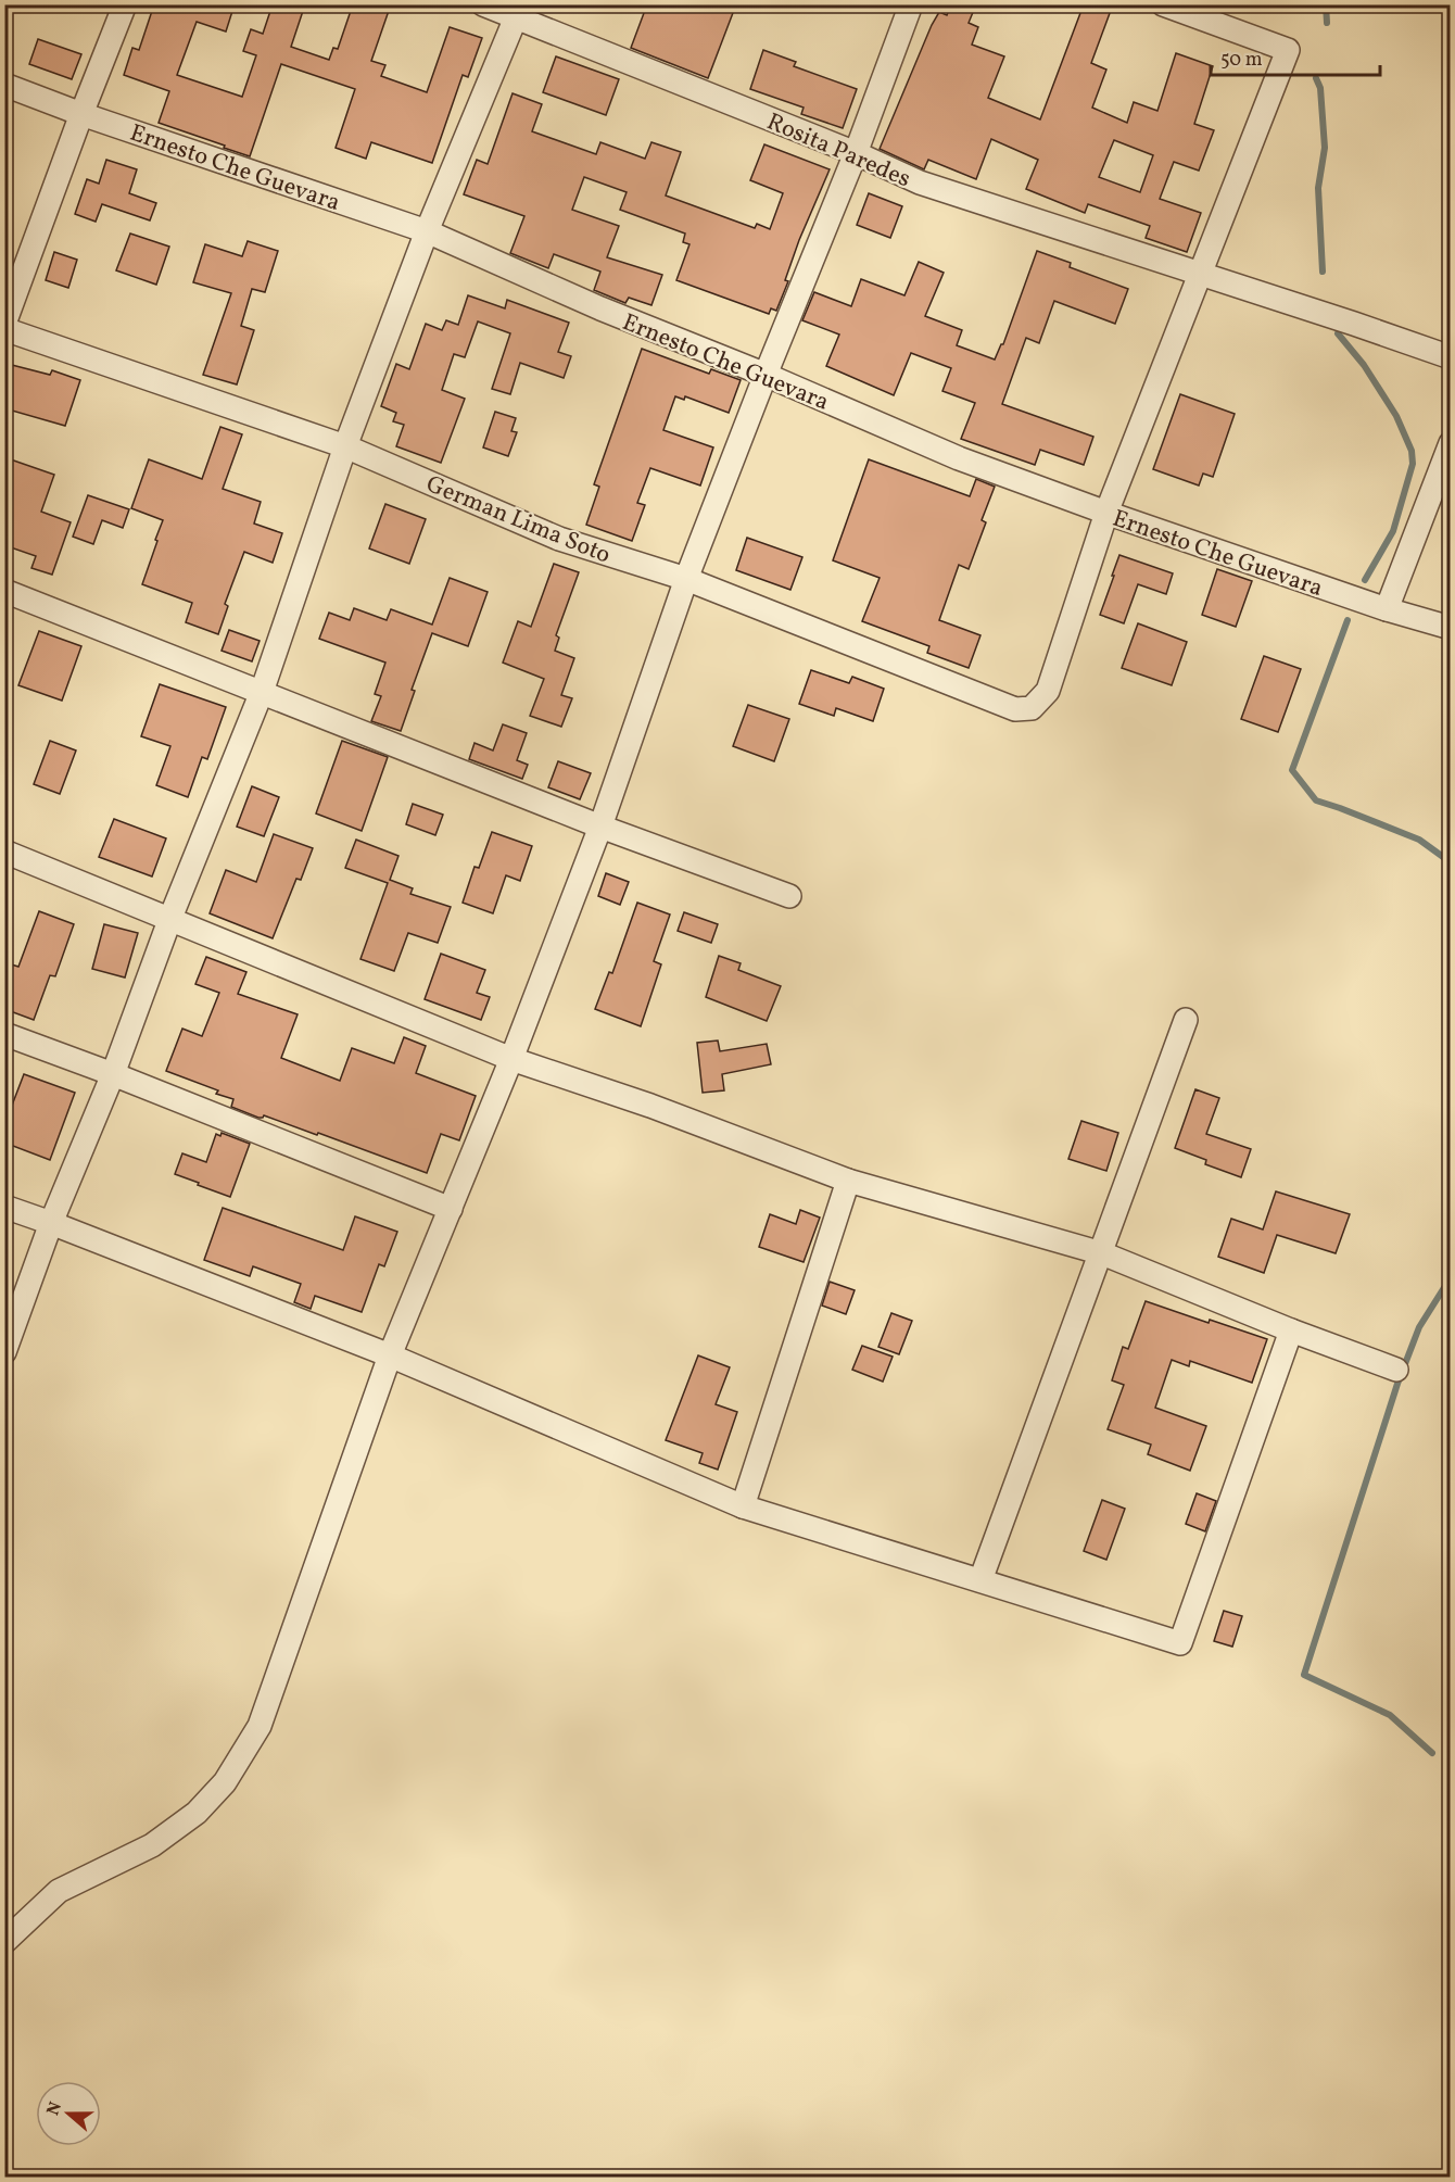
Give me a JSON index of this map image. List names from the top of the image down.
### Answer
{
  "streets": {
    "street": ["Rosita Paredes", "Ernesto Che Guevara", "German Lima Soto"]
  },
  "crossings": [
    ["Ernesto Che Guevara", "German Lima Soto"]
  ],
  "scale_bar": "50 m",
  "north": "left"
}
